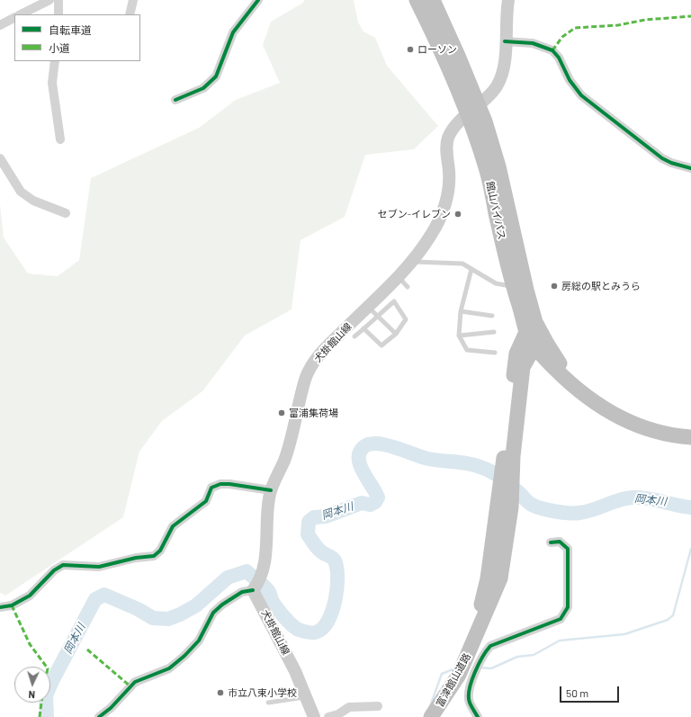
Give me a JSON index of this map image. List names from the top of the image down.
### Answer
{
  "streets": {
    "highway": ["館山バイパス", "富津館山道路"],
    "main road": ["犬掛館山線"]
  },
  "crossings": [
    ["館山バイパス", "犬掛館山線"],
    ["館山バイパス", "富津館山道路"]
  ],
  "water": ["岡本川"],
  "places": [
    "ローソン",
    "セブン-イレブン",
    "房総の駅とみうら",
    "富浦集荷場",
    "市立八束小学校"
  ],
  "legend": ["自転車道", "小道"],
  "scale_bar": "50 m",
  "north": "bottom"
}
